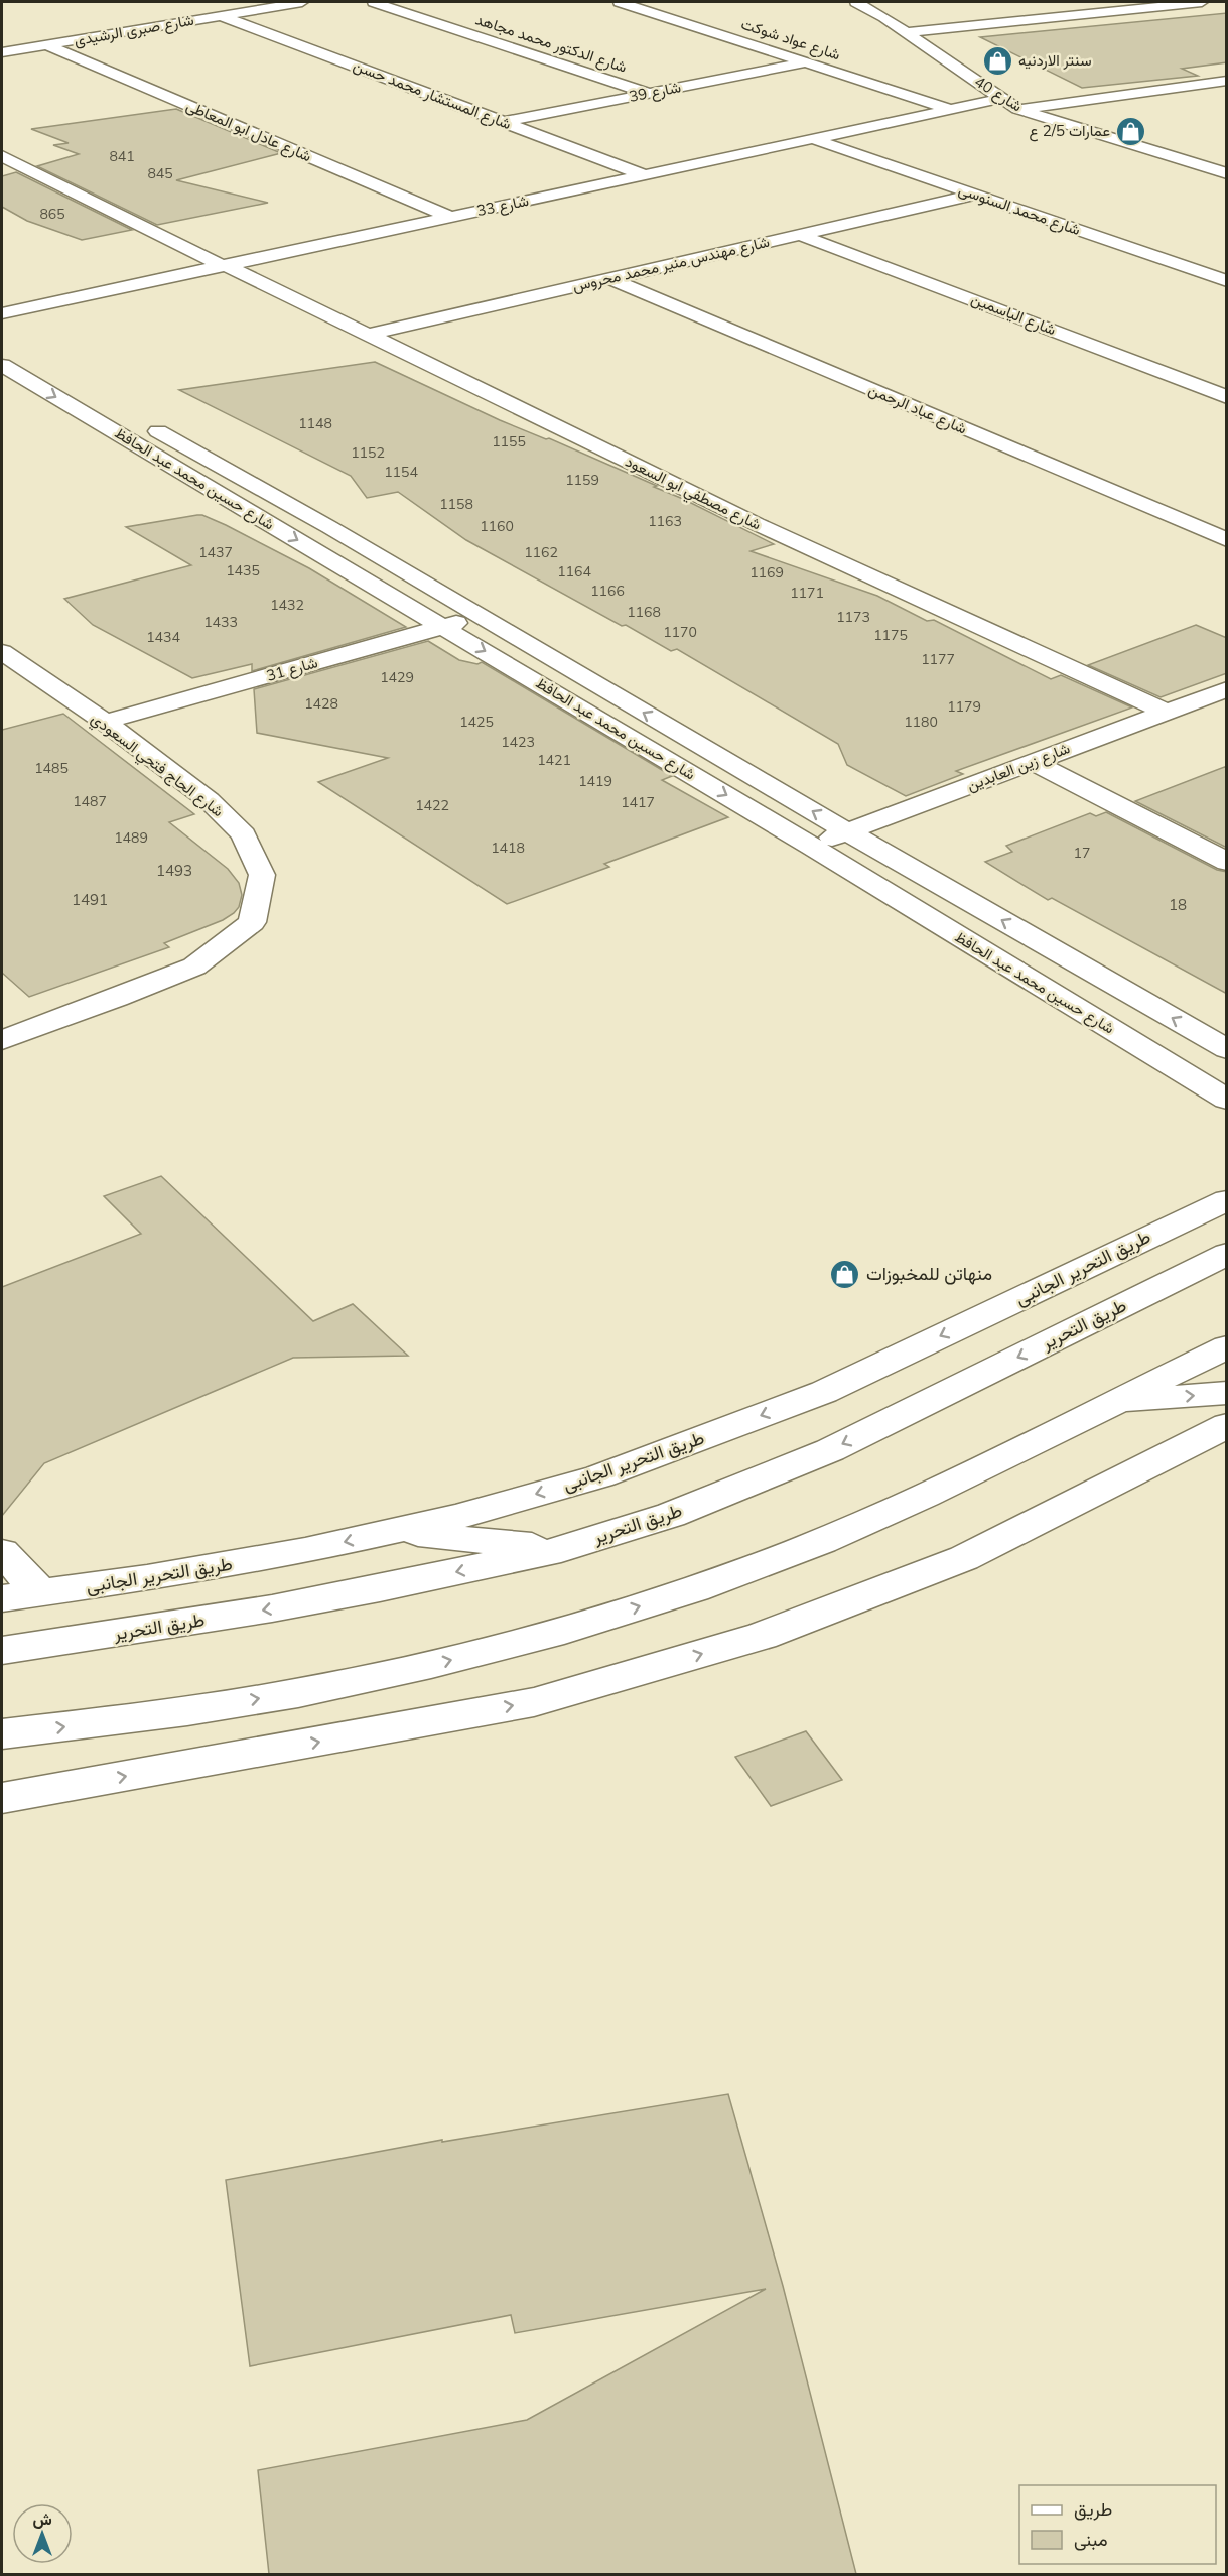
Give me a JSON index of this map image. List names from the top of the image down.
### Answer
{
  "streets": {
    "street": [
      "شارع صبرى الرشيدى",
      "شارع عواد شوكت",
      "شارع الدكتور محمد مجاهد",
      "شارع 39",
      "شارع 40",
      "شارع المستشار محمد حسن",
      "شارع عادل ابو المعاطى",
      "شارع 33",
      "شارع محمد السنوسى",
      "شارع مهندس منير محمد محروس",
      "شارع الياسمين",
      "شارع عباد الرحمن",
      "شارع حسين محمد عبد الحافظ",
      "شارع مصطفي ابو السعود",
      "شارع 31",
      "شارع الحاج فتحي السعودي",
      "شارع زين العابدين",
      "طريق التحرير الجانبى",
      "طريق التحرير"
    ]
  },
  "crossings": [
    ["شارع صبرى الرشيدى", "شارع المستشار محمد حسن"],
    ["شارع صبرى الرشيدى", "شارع عادل ابو المعاطى"],
    ["شارع عواد شوكت", "شارع 39"],
    ["شارع عواد شوكت", "شارع 33"],
    ["شارع الدكتور محمد مجاهد", "شارع 39"],
    ["شارع 39", "شارع المستشار محمد حسن"],
    ["شارع 40", "شارع 33"],
    ["شارع المستشار محمد حسن", "شارع 33"],
    ["شارع عادل ابو المعاطى", "شارع 33"],
    ["شارع 33", "شارع محمد السنوسى"],
    ["شارع 33", "شارع مصطفي ابو السعود"],
    ["شارع محمد السنوسى", "شارع مهندس منير محمد محروس"],
    ["شارع مهندس منير محمد محروس", "شارع الياسمين"],
    ["شارع مهندس منير محمد محروس", "شارع عباد الرحمن"],
    ["شارع مهندس منير محمد محروس", "شارع مصطفي ابو السعود"],
    ["شارع حسين محمد عبد الحافظ", "شارع 31"],
    ["شارع حسين محمد عبد الحافظ", "شارع زين العابدين"],
    ["شارع مصطفي ابو السعود", "شارع زين العابدين"],
    ["شارع 31", "شارع الحاج فتحي السعودي"]
  ],
  "places": {
    "shop": ["سنتر الاردنيه", "عمارات 2/5 ع", "منهاتن للمخبوزات"]
  },
  "house_numbers": [
    "841",
    "845",
    "865",
    "1148",
    "1155",
    "1152",
    "1154",
    "1159",
    "1158",
    "1163",
    "1160",
    "1437",
    "1162",
    "1435",
    "1164",
    "1169",
    "1166",
    "1171",
    "1432",
    "1168",
    "1173",
    "1433",
    "1170",
    "1175",
    "1434",
    "1177",
    "1429",
    "1428",
    "1179",
    "1425",
    "1180",
    "1423",
    "1421",
    "1485",
    "1419",
    "1487",
    "1417",
    "1422",
    "1489",
    "1418",
    "17",
    "1493",
    "1491",
    "18"
  ],
  "legend": ["طريق", "مبنى"],
  "north": "top"
}
